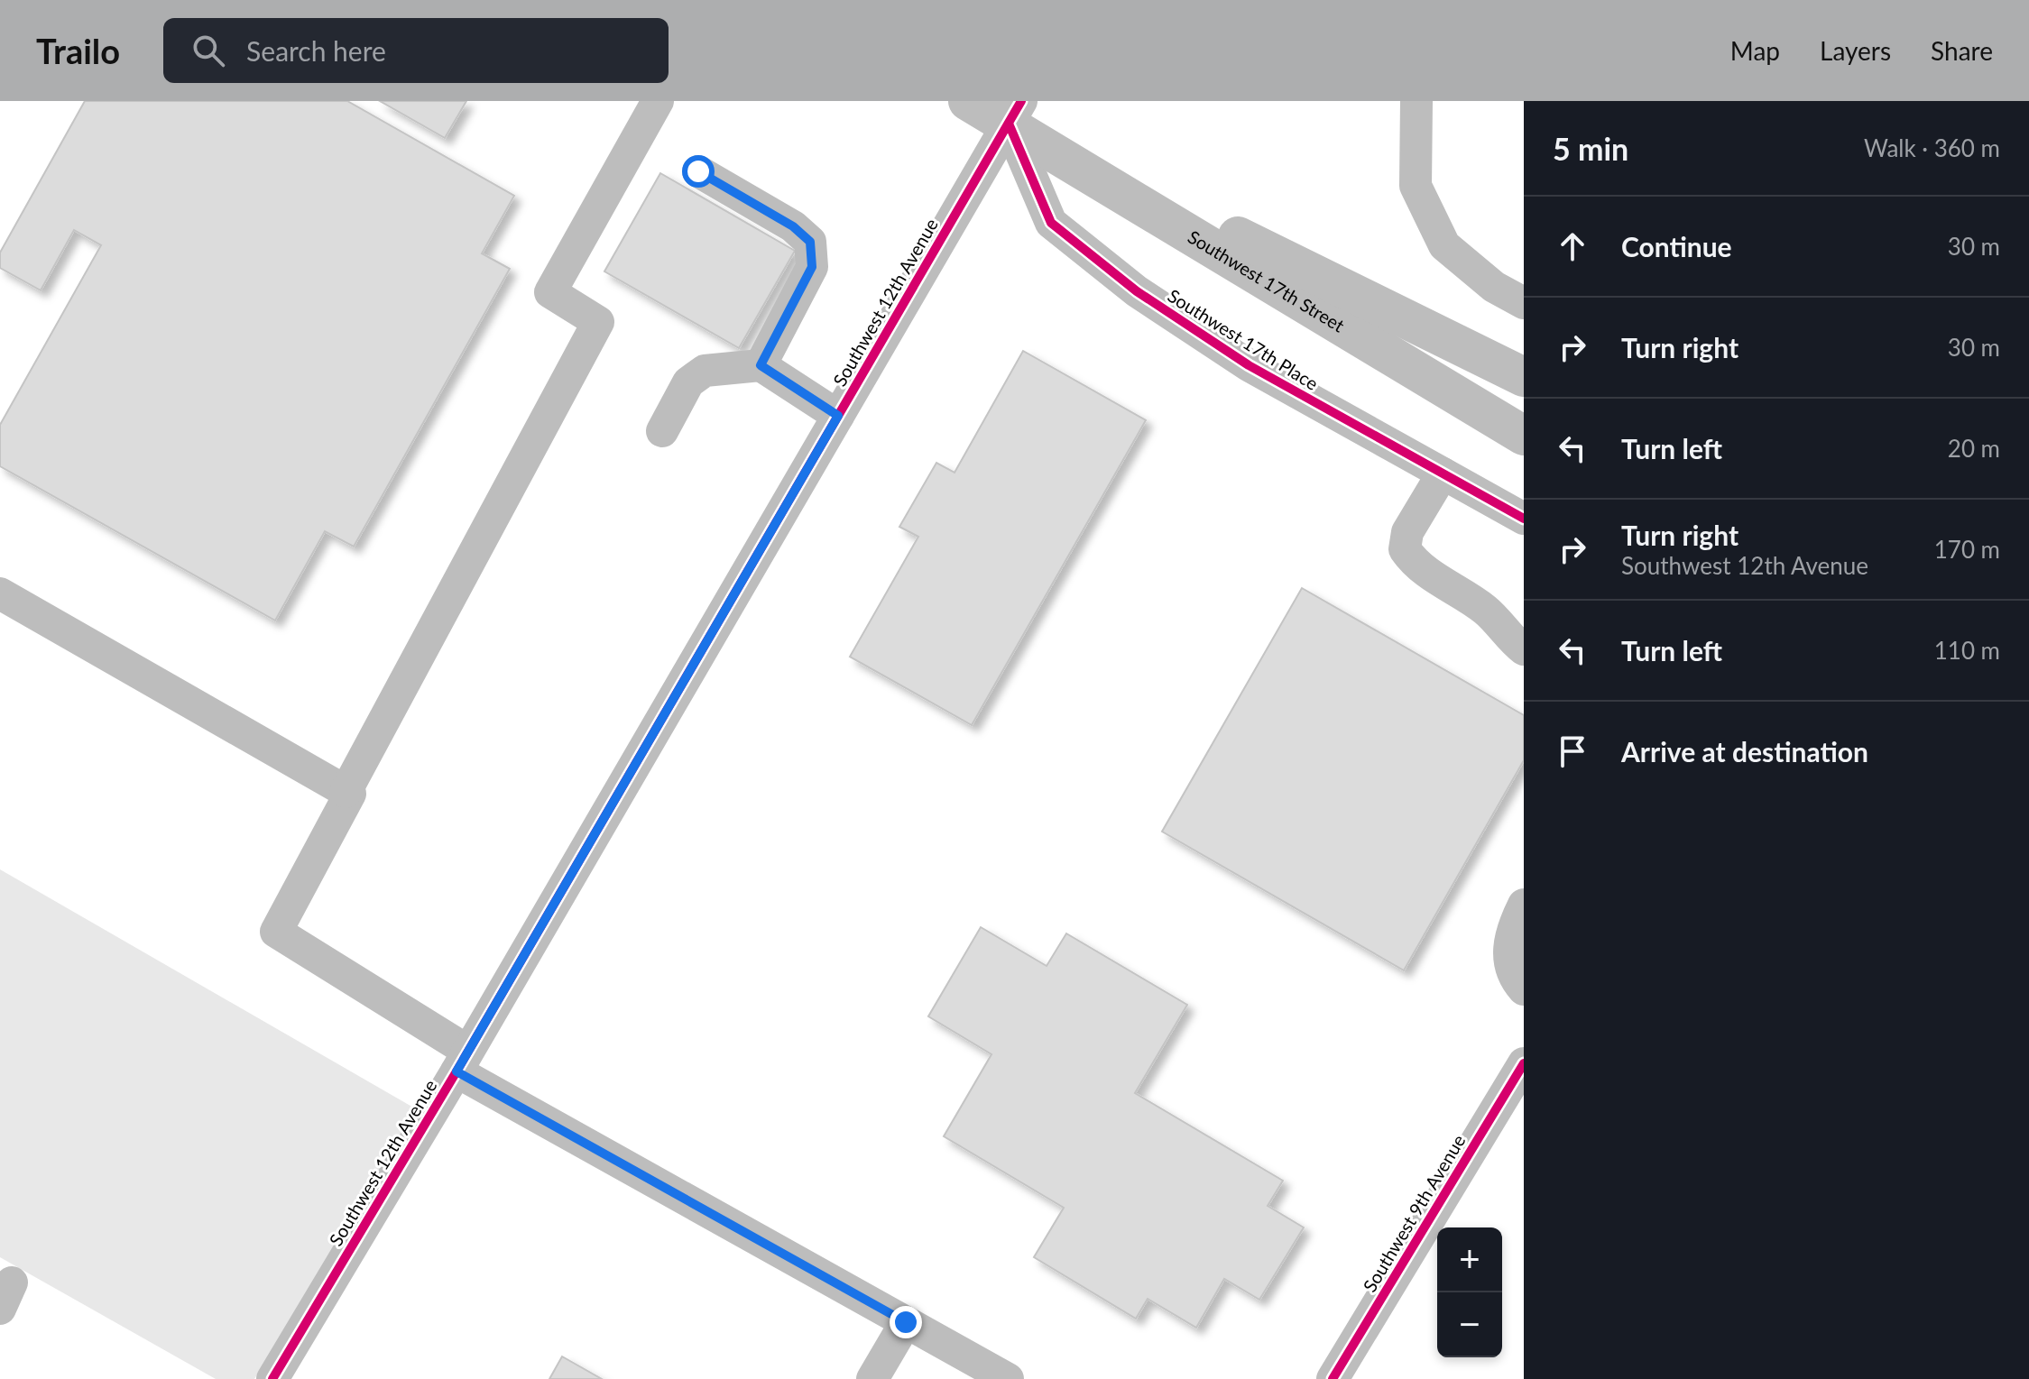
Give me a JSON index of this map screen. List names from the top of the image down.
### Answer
{
  "streets": {
    "main road": ["Southwest 17th Street"],
    "street": ["Southwest 12th Avenue", "Southwest 17th Place", "Southwest 9th Avenue"]
  },
  "crossings": [
    ["Southwest 17th Street", "Southwest 12th Avenue"],
    ["Southwest 17th Street", "Southwest 17th Place"],
    ["Southwest 12th Avenue", "Southwest 17th Place"]
  ],
  "page": {
    "header": "Trailo",
    "search": "Search here",
    "nav": ["Map", "Layers", "Share"],
    "heading": ["5 min", "Walk · 360 m"],
    "list": [
      ["Continue", "30 m"],
      ["Turn right", "30 m"],
      ["Turn left", "20 m"],
      ["Turn right", "Southwest 12th Avenue", "170 m"],
      ["Turn left", "110 m"],
      "Arrive at destination"
    ],
    "map_buttons": ["+", "−"]
  }
}
